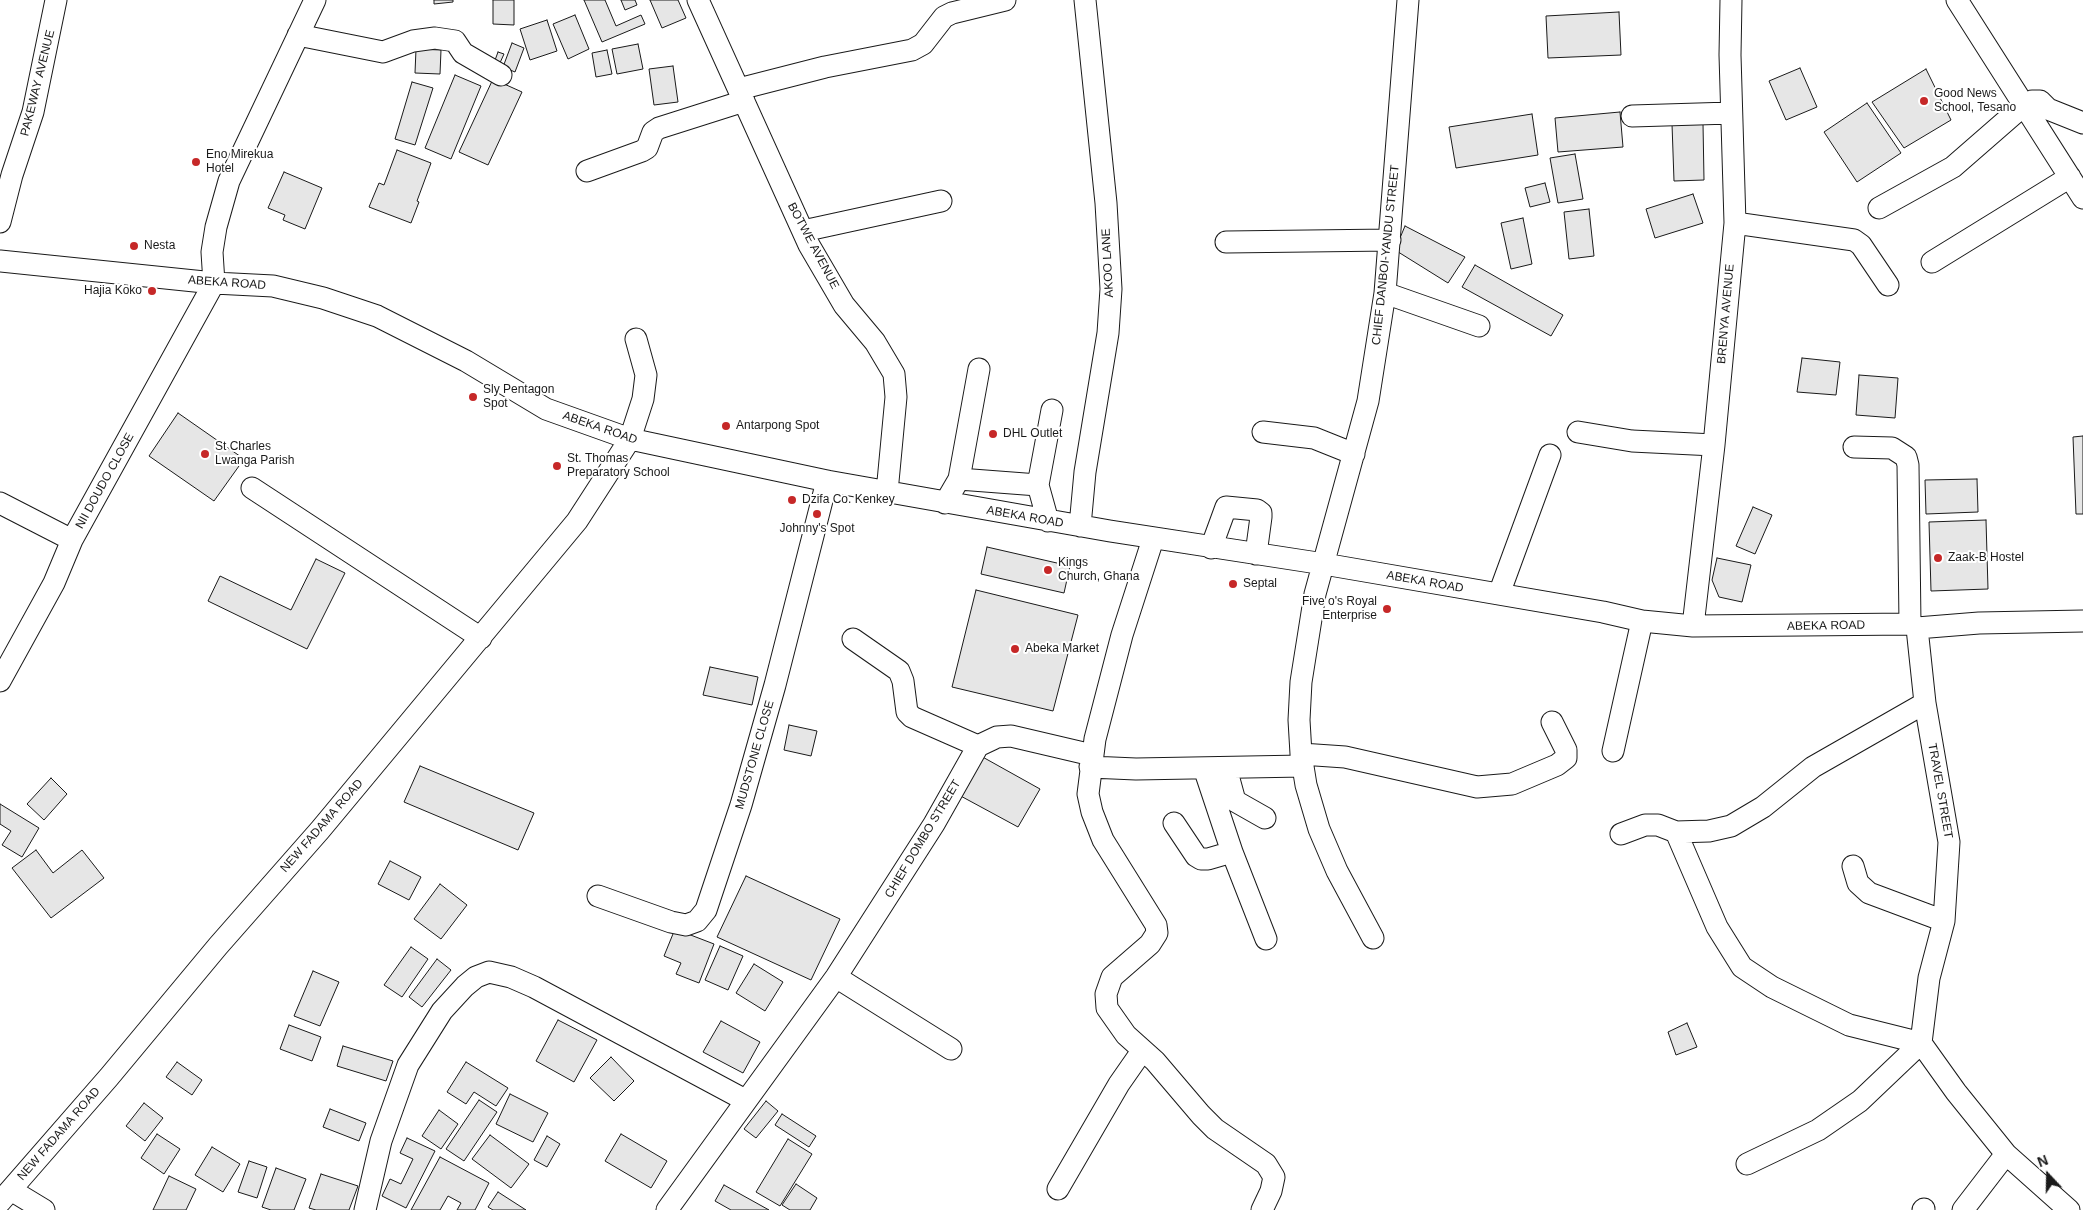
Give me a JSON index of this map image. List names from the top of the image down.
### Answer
{
  "streets": {
    "street": [
      "PAKEWAY AVENUE",
      "BOTWE AVENUE",
      "CHIEF DANBOI-YANDU STREET",
      "AKOO LANE",
      "ABEKA ROAD",
      "BRENYA AVENUE",
      "NII DOUDO CLOSE",
      "MUDSTONE CLOSE",
      "TRAVEL STREET",
      "NEW FADAMA ROAD",
      "CHIEF DOMBO STREET"
    ]
  },
  "crossings": [
    ["BOTWE AVENUE", "ABEKA ROAD"],
    ["CHIEF DANBOI-YANDU STREET", "ABEKA ROAD"],
    ["AKOO LANE", "ABEKA ROAD"],
    ["ABEKA ROAD", "BRENYA AVENUE"],
    ["ABEKA ROAD", "NII DOUDO CLOSE"],
    ["ABEKA ROAD", "MUDSTONE CLOSE"],
    ["ABEKA ROAD", "TRAVEL STREET"],
    ["ABEKA ROAD", "NEW FADAMA ROAD"]
  ],
  "places": [
    "Good News School, Tesano",
    "Eno Mirekua Hotel",
    "Nesta",
    "Hajia Koko",
    "Sly Pentagon Spot",
    "Antarpong Spot",
    "DHL Outlet",
    "St Charles Lwanga Parish",
    "St. Thomas Preparatory School",
    "Dzifa Co. Kenkey",
    "Johnny's Spot",
    "Zaak-B Hostel",
    "Kings Church, Ghana",
    "Septal",
    "Five o's Royal Enterprise",
    "Abeka Market"
  ],
  "north": "top"
}
